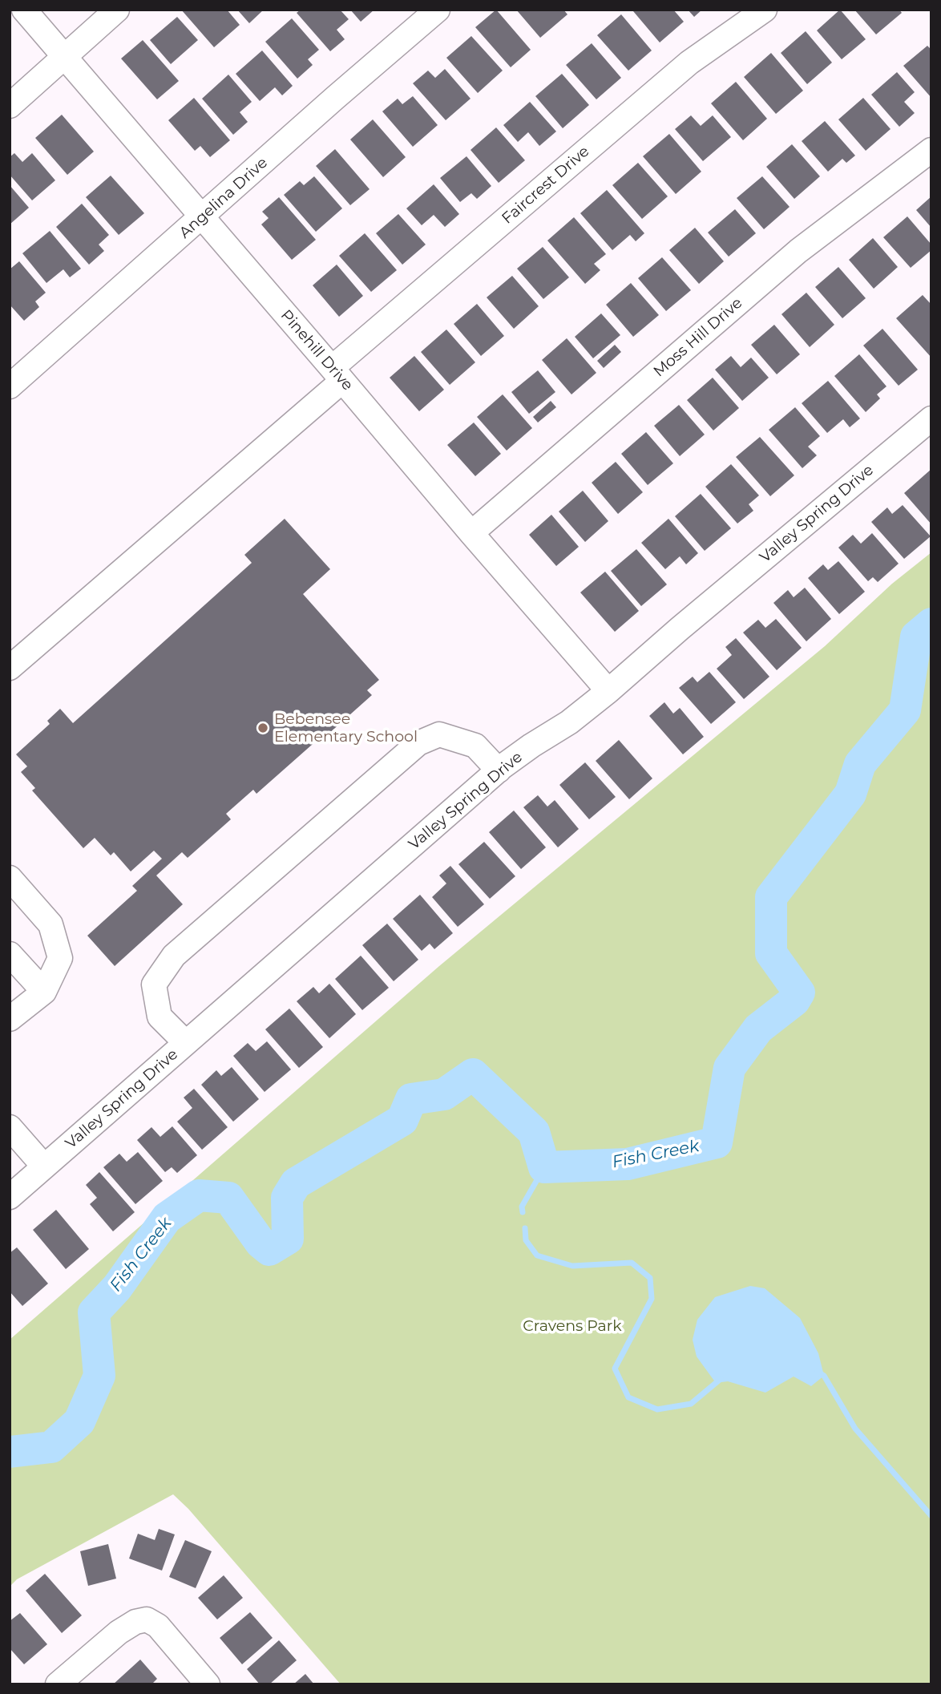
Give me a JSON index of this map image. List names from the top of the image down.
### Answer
{
  "streets": {
    "street": [
      "Faircrest Drive",
      "Angelina Drive",
      "Moss Hill Drive",
      "Pinehill Drive",
      "Valley Spring Drive"
    ]
  },
  "crossings": [
    ["Faircrest Drive", "Pinehill Drive"],
    ["Angelina Drive", "Pinehill Drive"],
    ["Moss Hill Drive", "Pinehill Drive"],
    ["Pinehill Drive", "Valley Spring Drive"]
  ],
  "water": ["Fish Creek"],
  "parks": ["Cravens Park"],
  "places": ["Bebensee Elementary School"]
}
